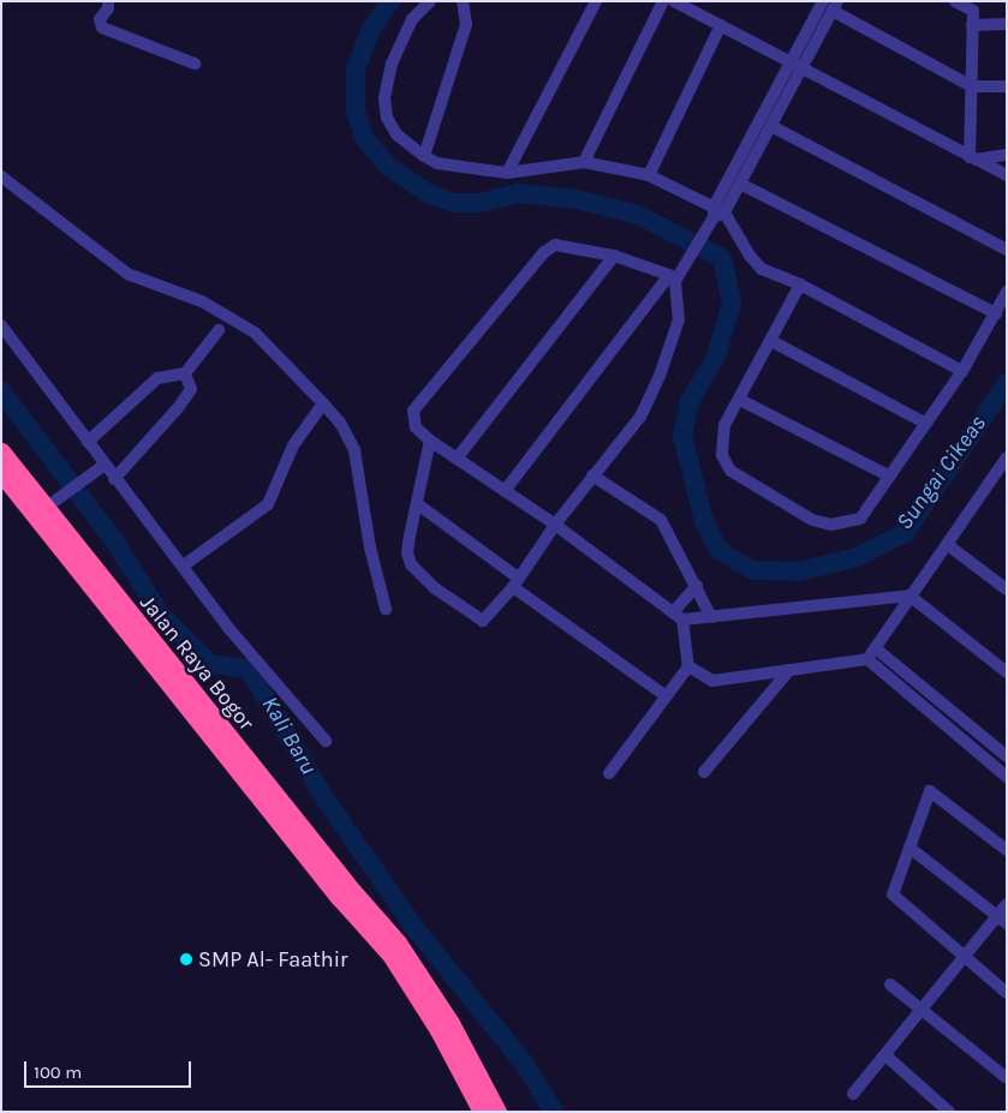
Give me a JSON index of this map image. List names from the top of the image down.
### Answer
{
  "streets": {
    "highway": ["Jalan Raya Bogor"]
  },
  "water": ["Sungai Cikeas", "Kali Baru"],
  "places": ["SMP Al- Faathir"],
  "scale_bar": "100 m"
}
